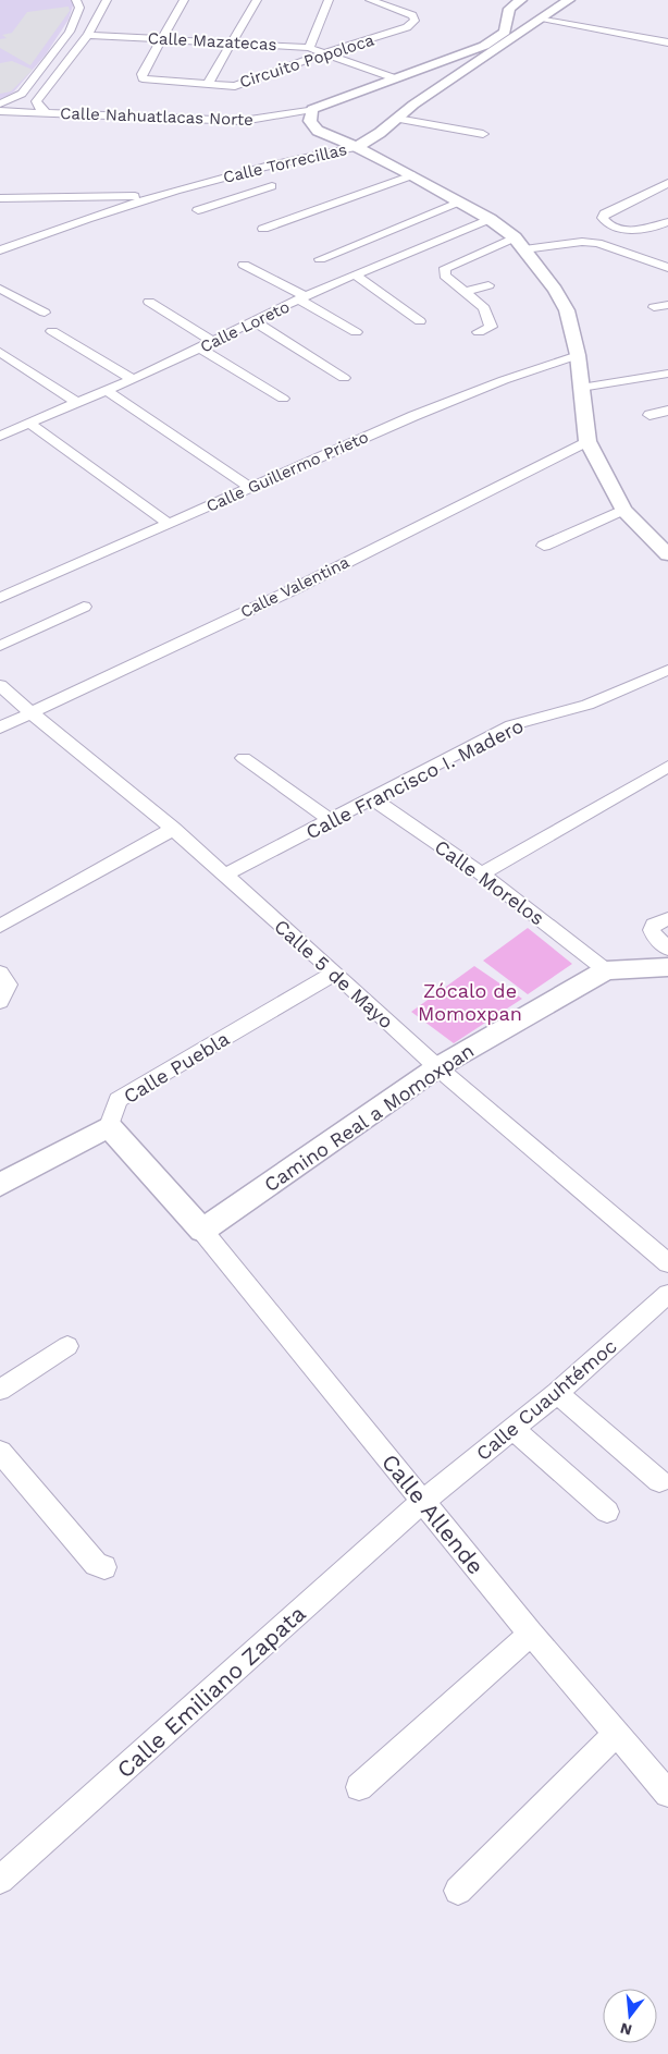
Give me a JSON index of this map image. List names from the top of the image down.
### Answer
{
  "streets": {
    "street": [
      "Calle Mazatecas",
      "Circuito Popoloca",
      "Calle Nahuatlacas Norte",
      "Calle Torrecillas",
      "Calle Loreto",
      "Calle Guillermo Prieto",
      "Calle Valentina",
      "Calle Francisco I. Madero",
      "Calle Morelos",
      "Calle 5 de Mayo",
      "Calle Puebla",
      "Camino Real a Momoxpan",
      "Calle Cuauhtémoc",
      "Calle Allende",
      "Calle Emiliano Zapata"
    ]
  },
  "crossings": [
    ["Calle Mazatecas", "Circuito Popoloca"],
    ["Calle Valentina", "Calle 5 de Mayo"],
    ["Calle Francisco I. Madero", "Calle Morelos"],
    ["Calle Francisco I. Madero", "Calle 5 de Mayo"],
    ["Calle Morelos", "Camino Real a Momoxpan"],
    ["Calle 5 de Mayo", "Calle Puebla"],
    ["Calle 5 de Mayo", "Camino Real a Momoxpan"],
    ["Camino Real a Momoxpan", "Calle Allende"],
    ["Calle Cuauhtémoc", "Calle Allende"],
    ["Calle Cuauhtémoc", "Calle Emiliano Zapata"],
    ["Calle Allende", "Calle Emiliano Zapata"]
  ],
  "parks": ["Zócalo de Momoxpan"],
  "north": "bottom"
}
